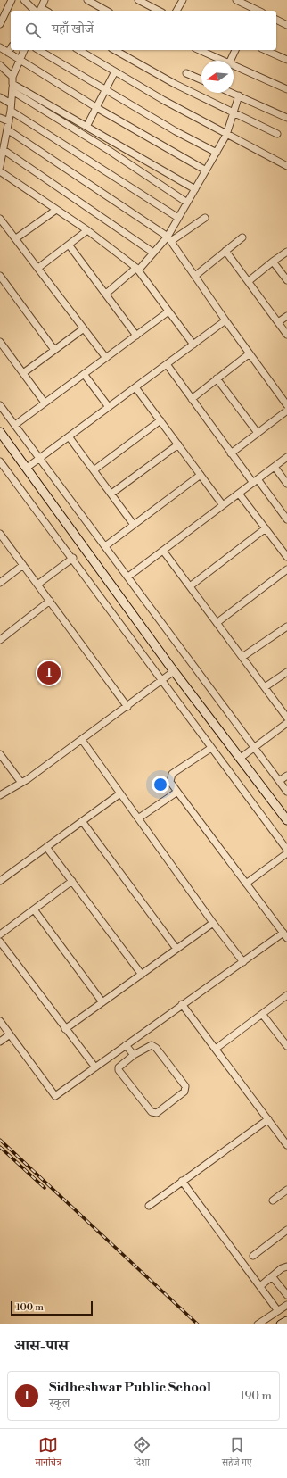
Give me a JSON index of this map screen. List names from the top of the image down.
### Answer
{
  "scale_bar": "100 m",
  "north": "left",
  "page": {
    "search": "यहाँ खोजें",
    "pins": "1",
    "scale": "100 m",
    "heading": "आस-पास",
    "list": [
      {
        "mark": "1",
        "name": "Sidheshwar Public School",
        "note": "स्कूल",
        "value": "190 m"
      }
    ],
    "nav": ["मानचित्र", "दिशा", "सहेजे गए"]
  }
}
